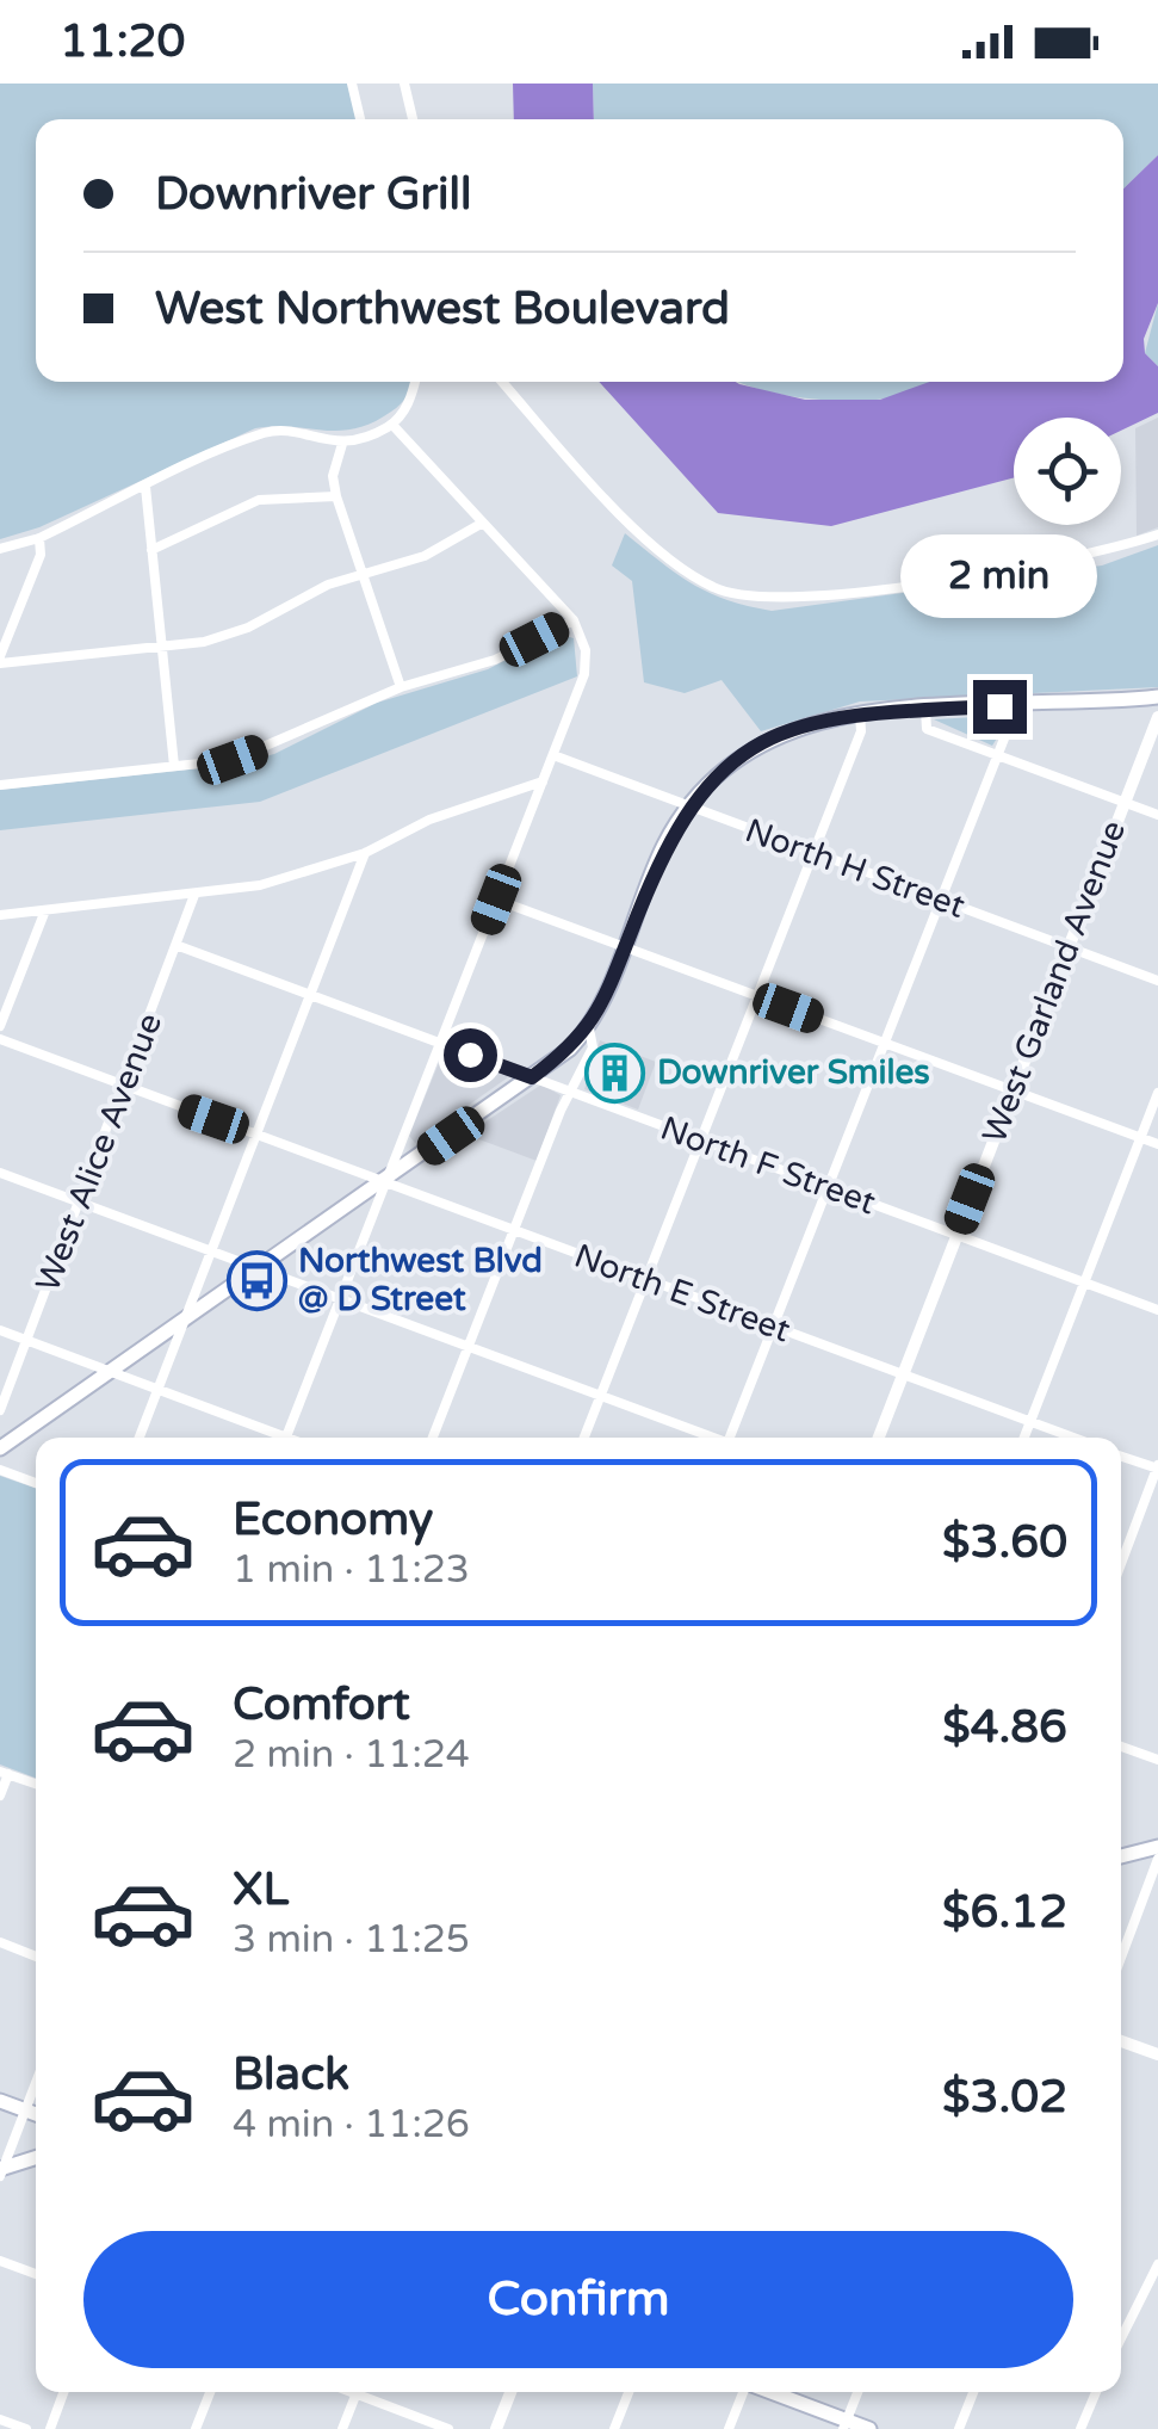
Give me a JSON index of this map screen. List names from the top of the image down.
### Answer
{
  "streets": {
    "street": [
      "North H Street",
      "West Garland Avenue",
      "West Alice Avenue",
      "North F Street",
      "North E Street"
    ]
  },
  "crossings": [
    ["North H Street", "West Garland Avenue"],
    ["West Garland Avenue", "North F Street"],
    ["West Garland Avenue", "North E Street"],
    ["West Alice Avenue", "North F Street"],
    ["West Alice Avenue", "North E Street"]
  ],
  "places": {
    "building": ["Downriver Smiles"],
    "bus stop": ["Northwest Blvd @ D Street"]
  },
  "page": {
    "status": "11:20",
    "banner": ["Downriver Grill", "West Northwest Boulevard"],
    "bubble": "2 min",
    "list": [
      {
        "name": "Economy",
        "note": "1 min · 11:23",
        "value": "$3.60"
      },
      {
        "name": "Comfort",
        "note": "2 min · 11:24",
        "value": "$4.86"
      },
      {
        "name": "XL",
        "note": "3 min · 11:25",
        "value": "$6.12"
      },
      {
        "name": "Black",
        "note": "4 min · 11:26",
        "value": "$3.02"
      }
    ],
    "buttons": "Confirm"
  }
}
